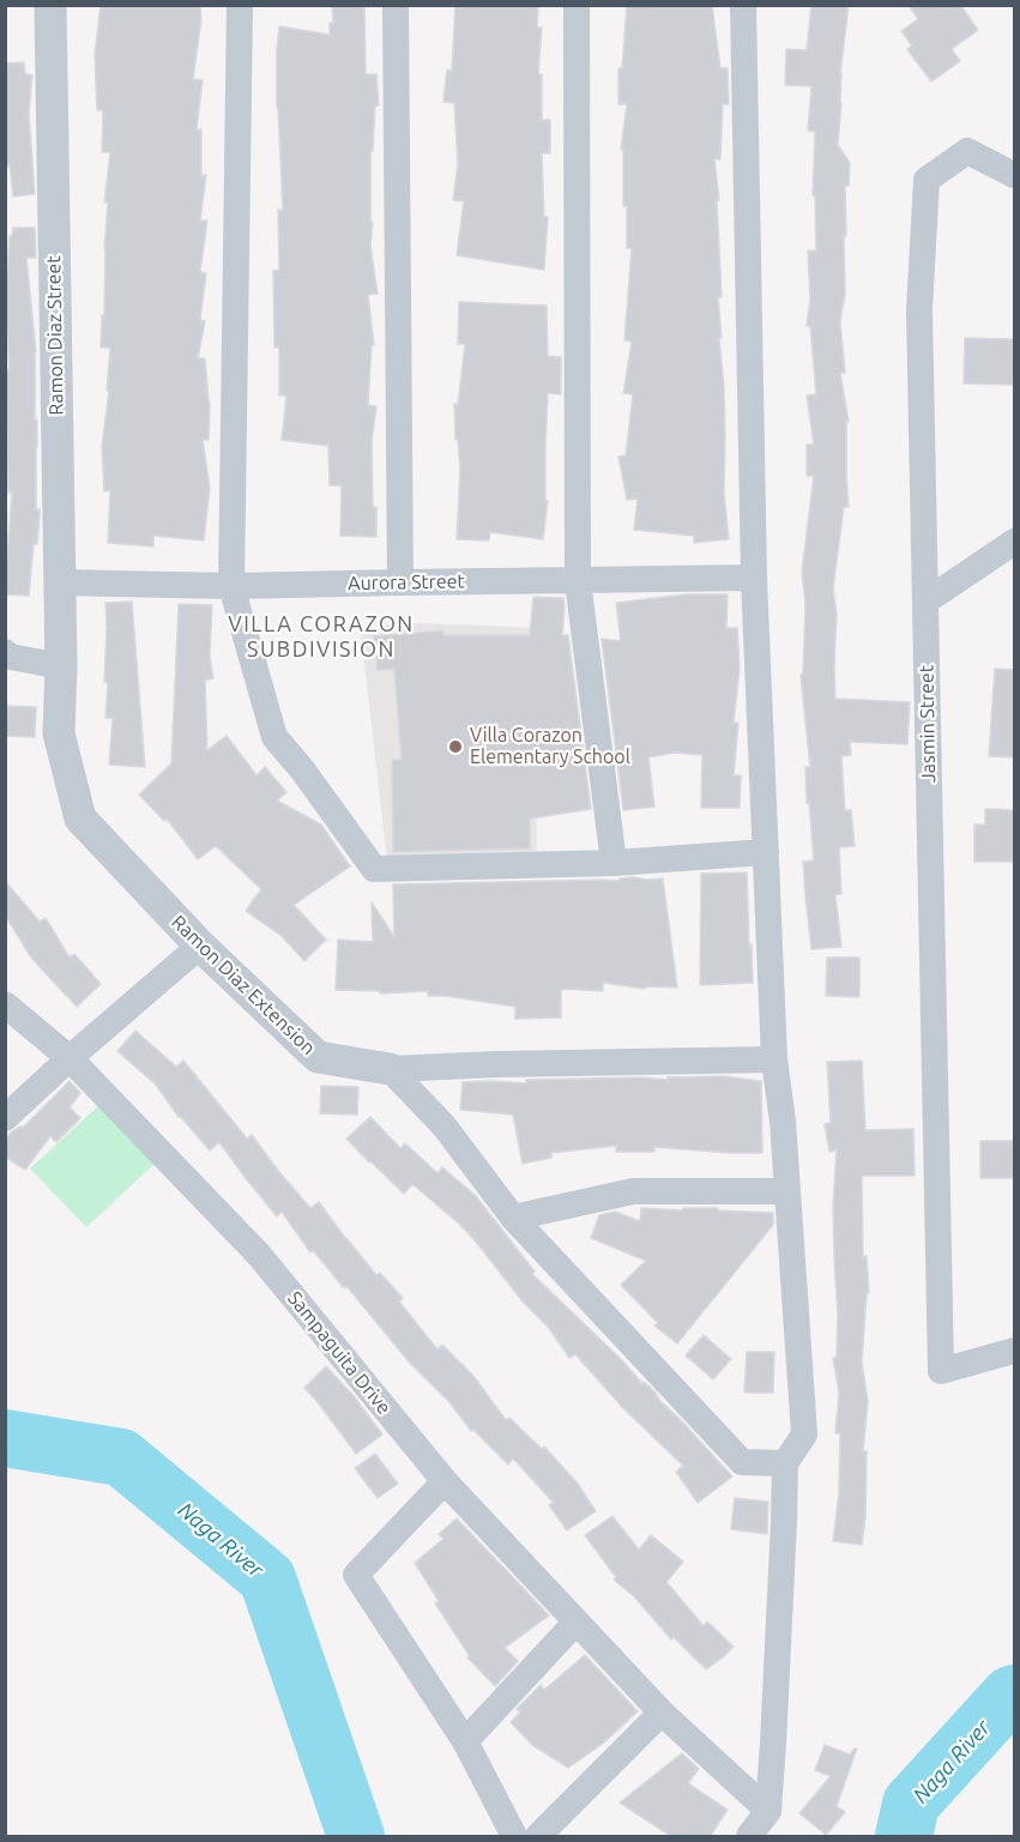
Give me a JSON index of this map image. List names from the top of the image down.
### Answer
{
  "streets": {
    "street": [
      "Ramon Diaz Street",
      "Aurora Street",
      "Jasmin Street",
      "Ramon Diaz Extension",
      "Sampaguita Drive"
    ]
  },
  "crossings": [
    ["Ramon Diaz Street", "Aurora Street"],
    ["Ramon Diaz Street", "Ramon Diaz Extension"]
  ],
  "districts": ["VILLA CORAZON SUBDIVISION"],
  "water": ["Naga River"],
  "places": ["Villa Corazon Elementary School"]
}
